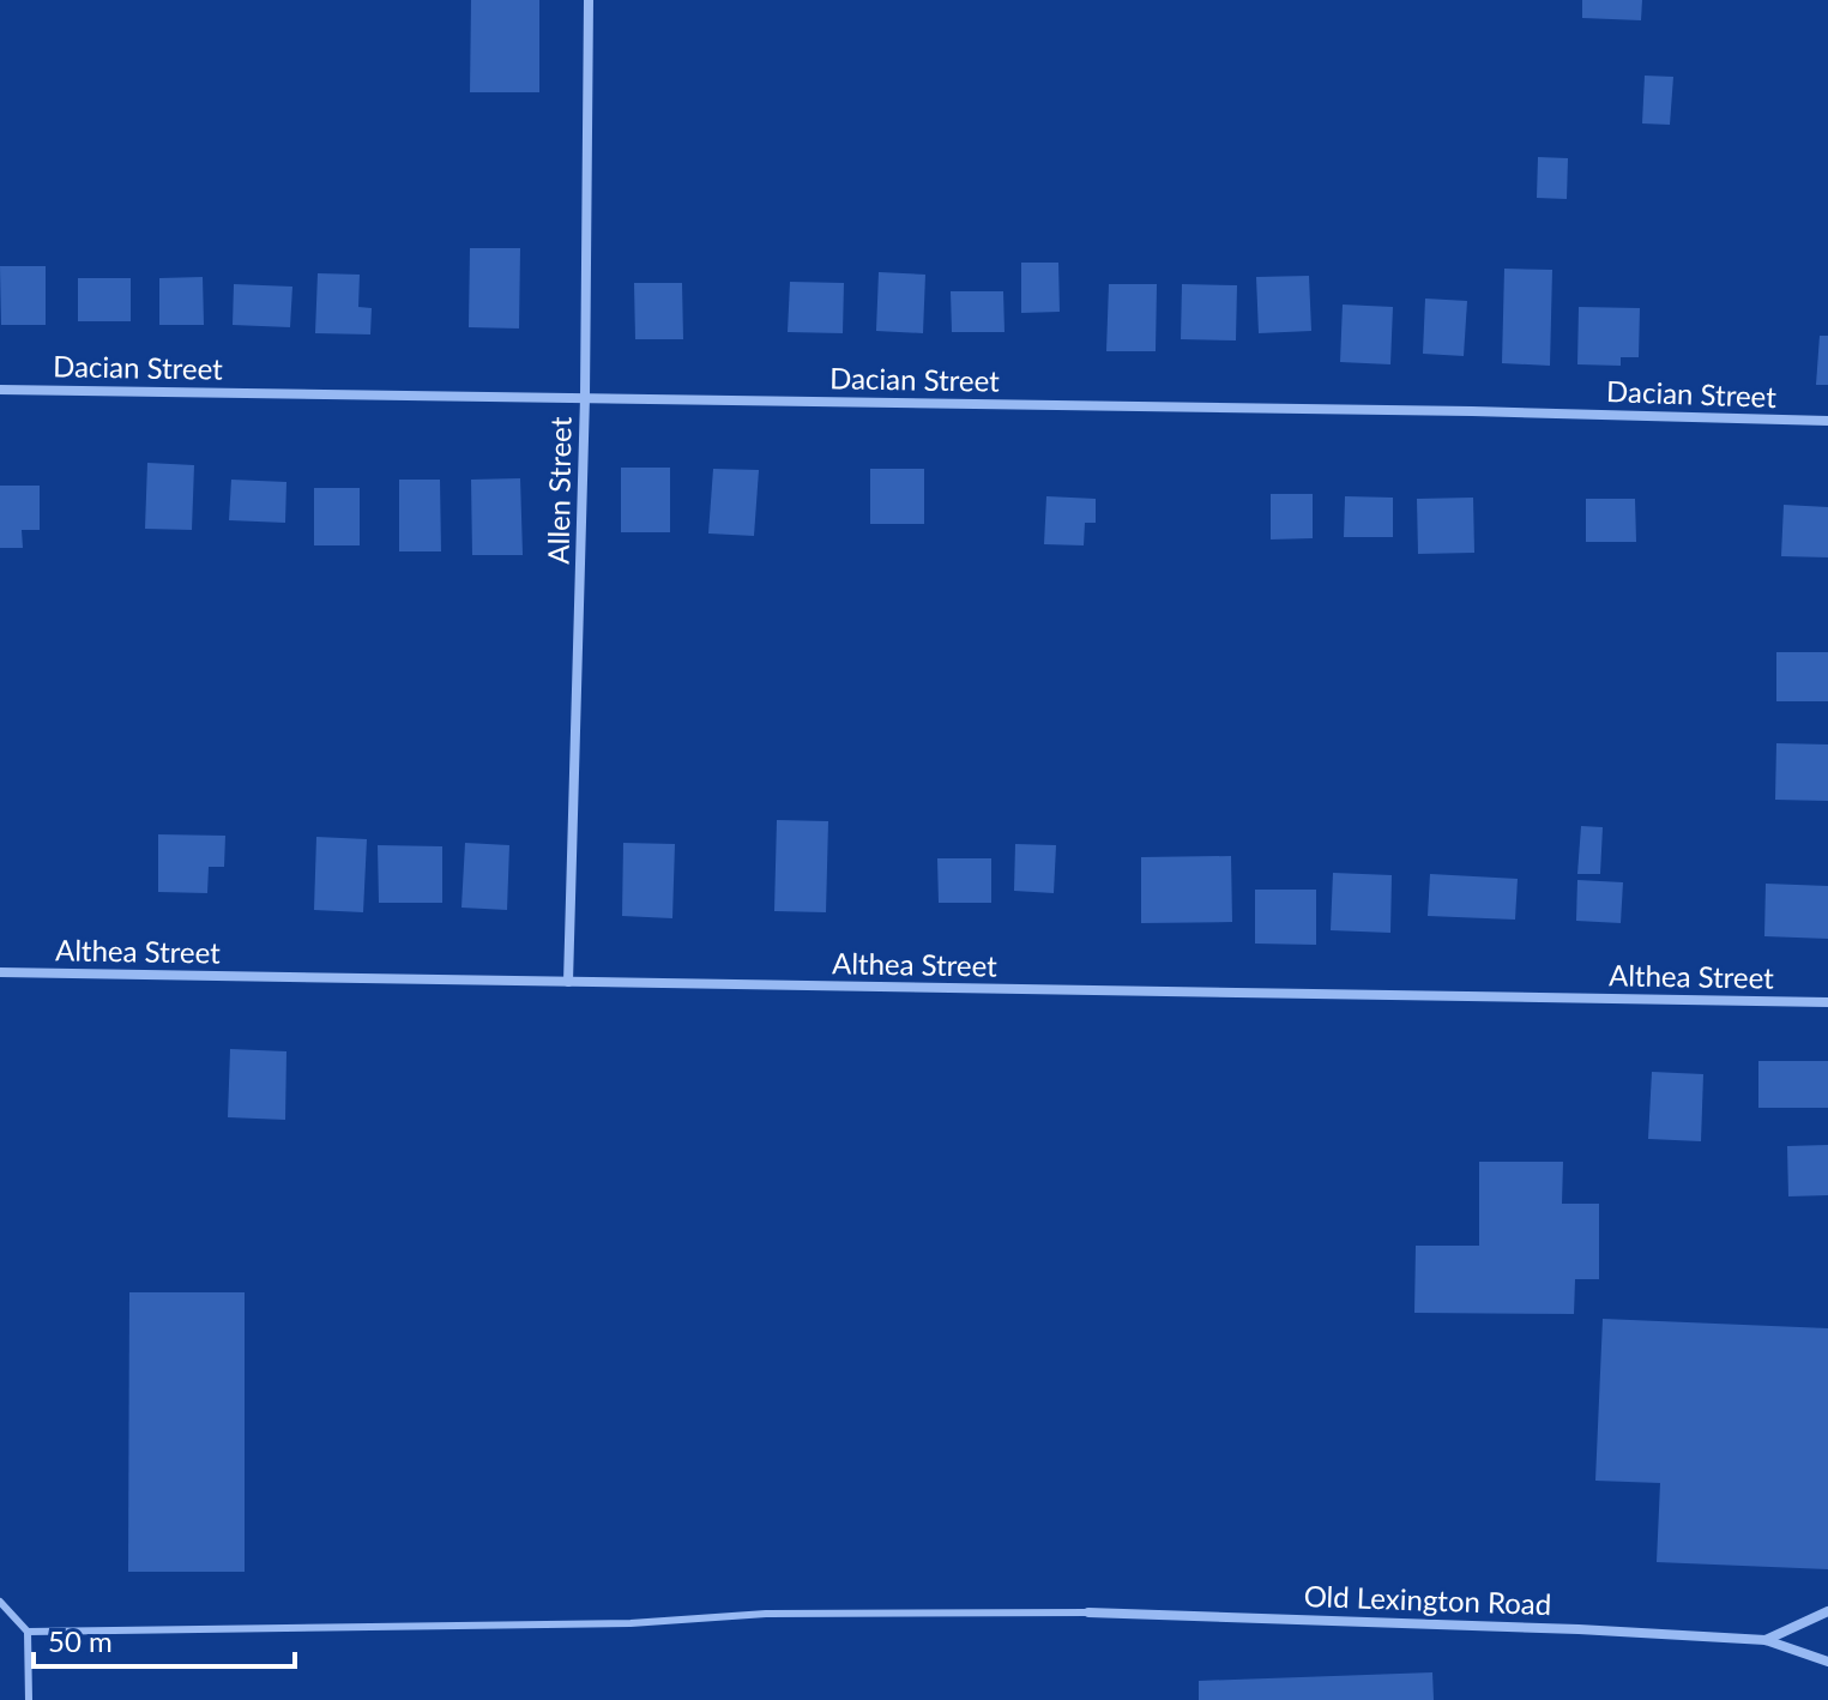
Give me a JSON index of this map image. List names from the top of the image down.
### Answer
{
  "streets": {
    "street": [
      "Dacian Street",
      "Allen Street",
      "Althea Street",
      "Old Lexington Road"
    ]
  },
  "crossings": [
    ["Dacian Street", "Allen Street"],
    ["Allen Street", "Althea Street"]
  ],
  "scale_bar": "50 m"
}
